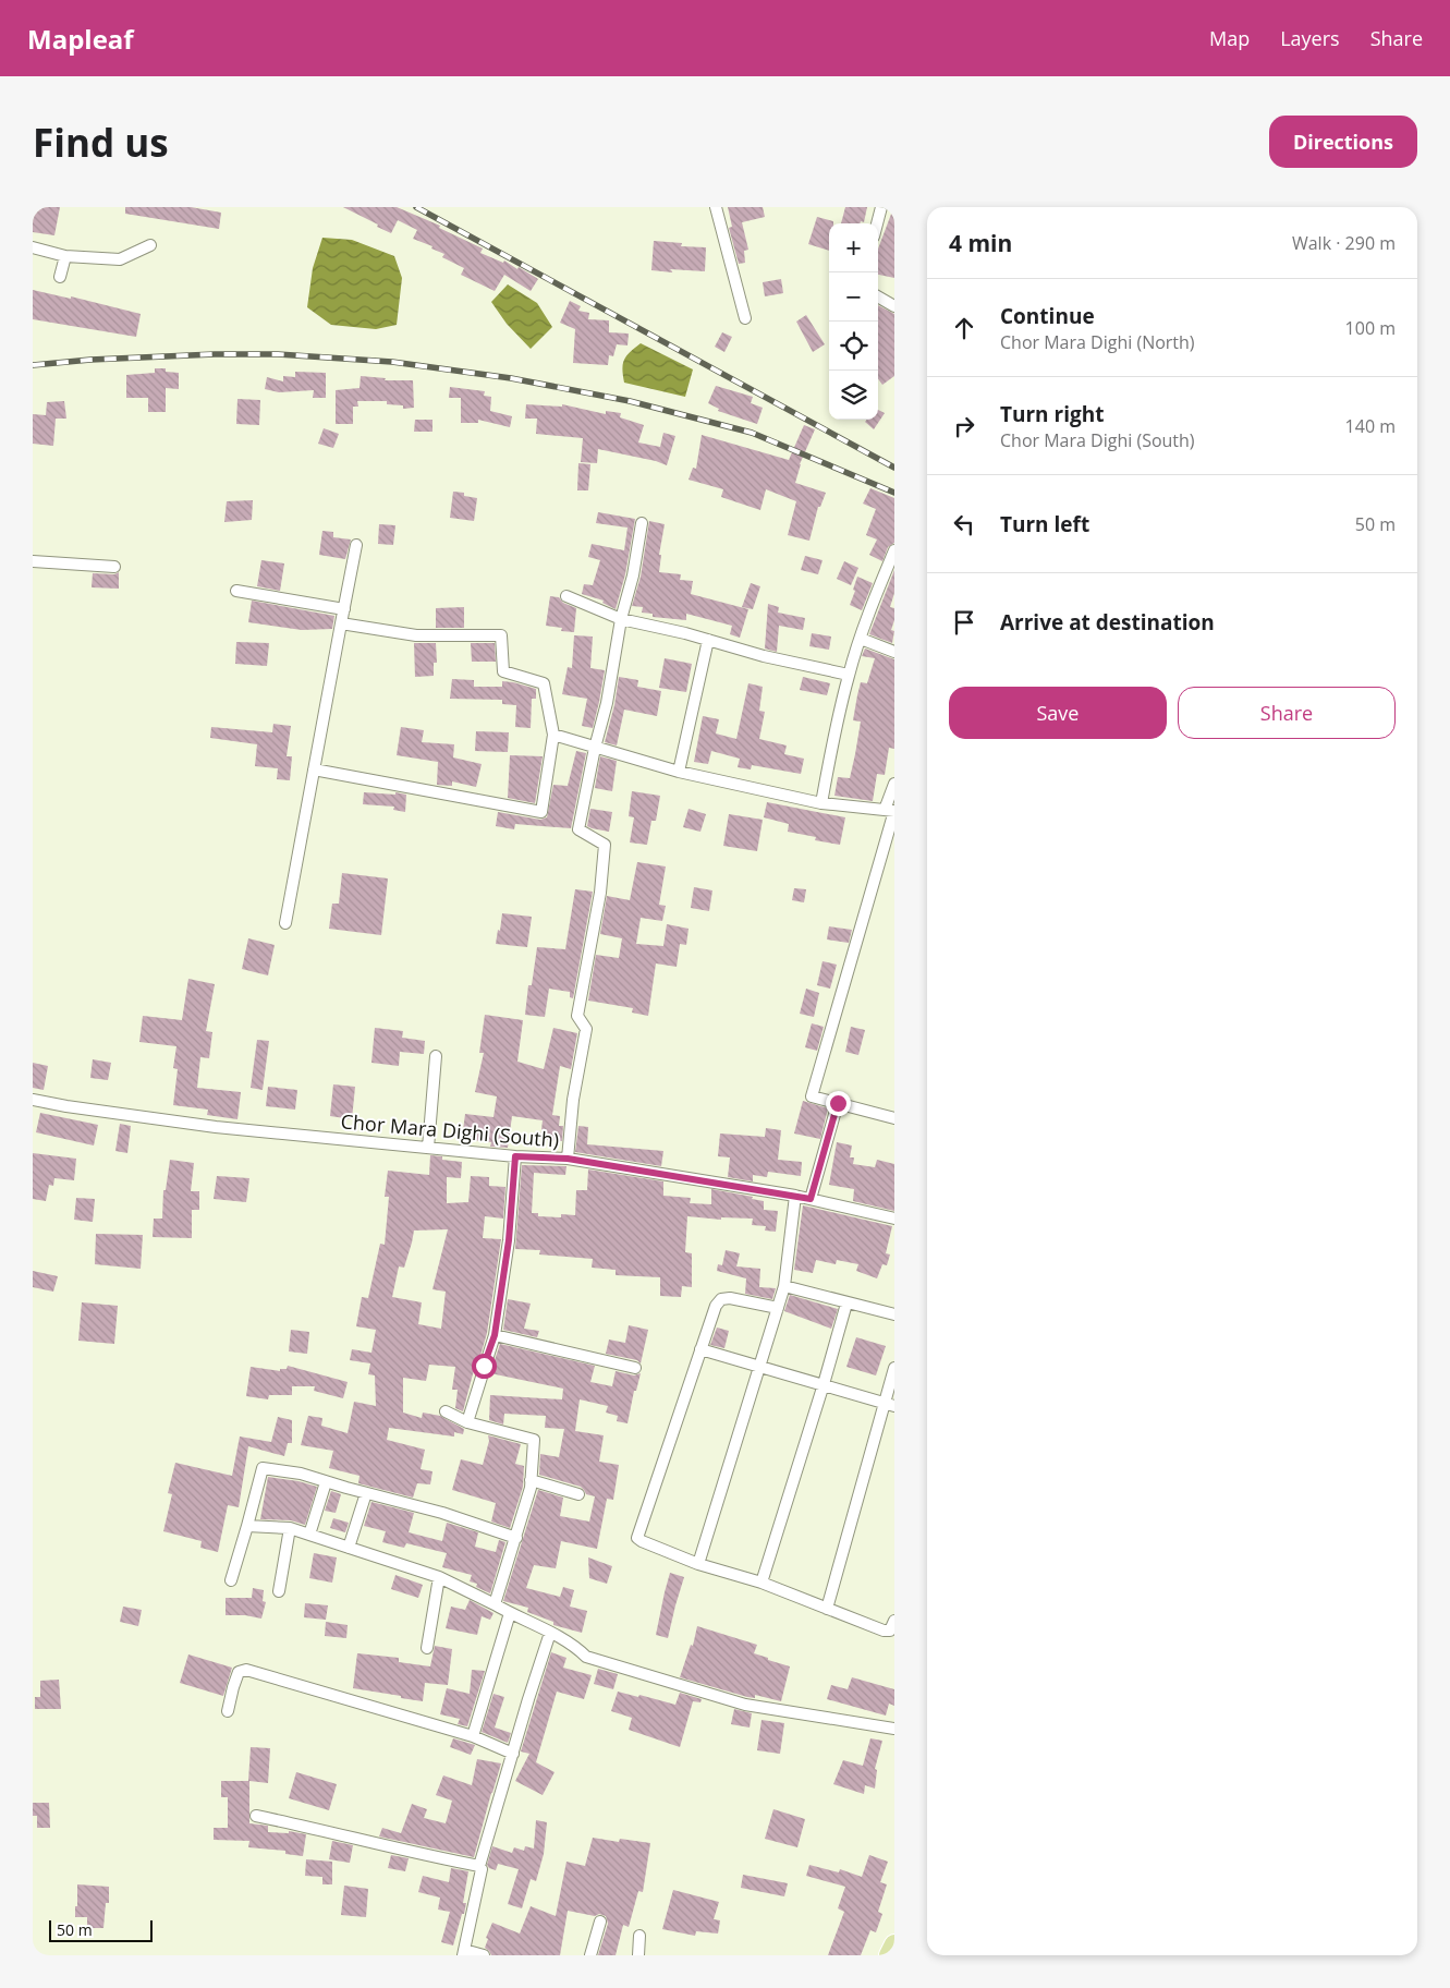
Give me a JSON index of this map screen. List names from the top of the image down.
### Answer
{
  "streets": {
    "street": ["Chor Mara Dighi (South)"]
  },
  "scale_bar": "50 m",
  "page": {
    "header": "Mapleaf",
    "nav": ["Map", "Layers", "Share"],
    "buttons": [
      "Directions",
      ["Save", "Share"]
    ],
    "title": "Find us",
    "heading": ["4 min", "Walk · 290 m"],
    "map_buttons": ["+", "−"],
    "list": [
      ["Continue", "Chor Mara Dighi (North)", "100 m"],
      ["Turn right", "Chor Mara Dighi (South)", "140 m"],
      ["Turn left", "50 m"],
      "Arrive at destination"
    ],
    "scale": "50 m"
  }
}
